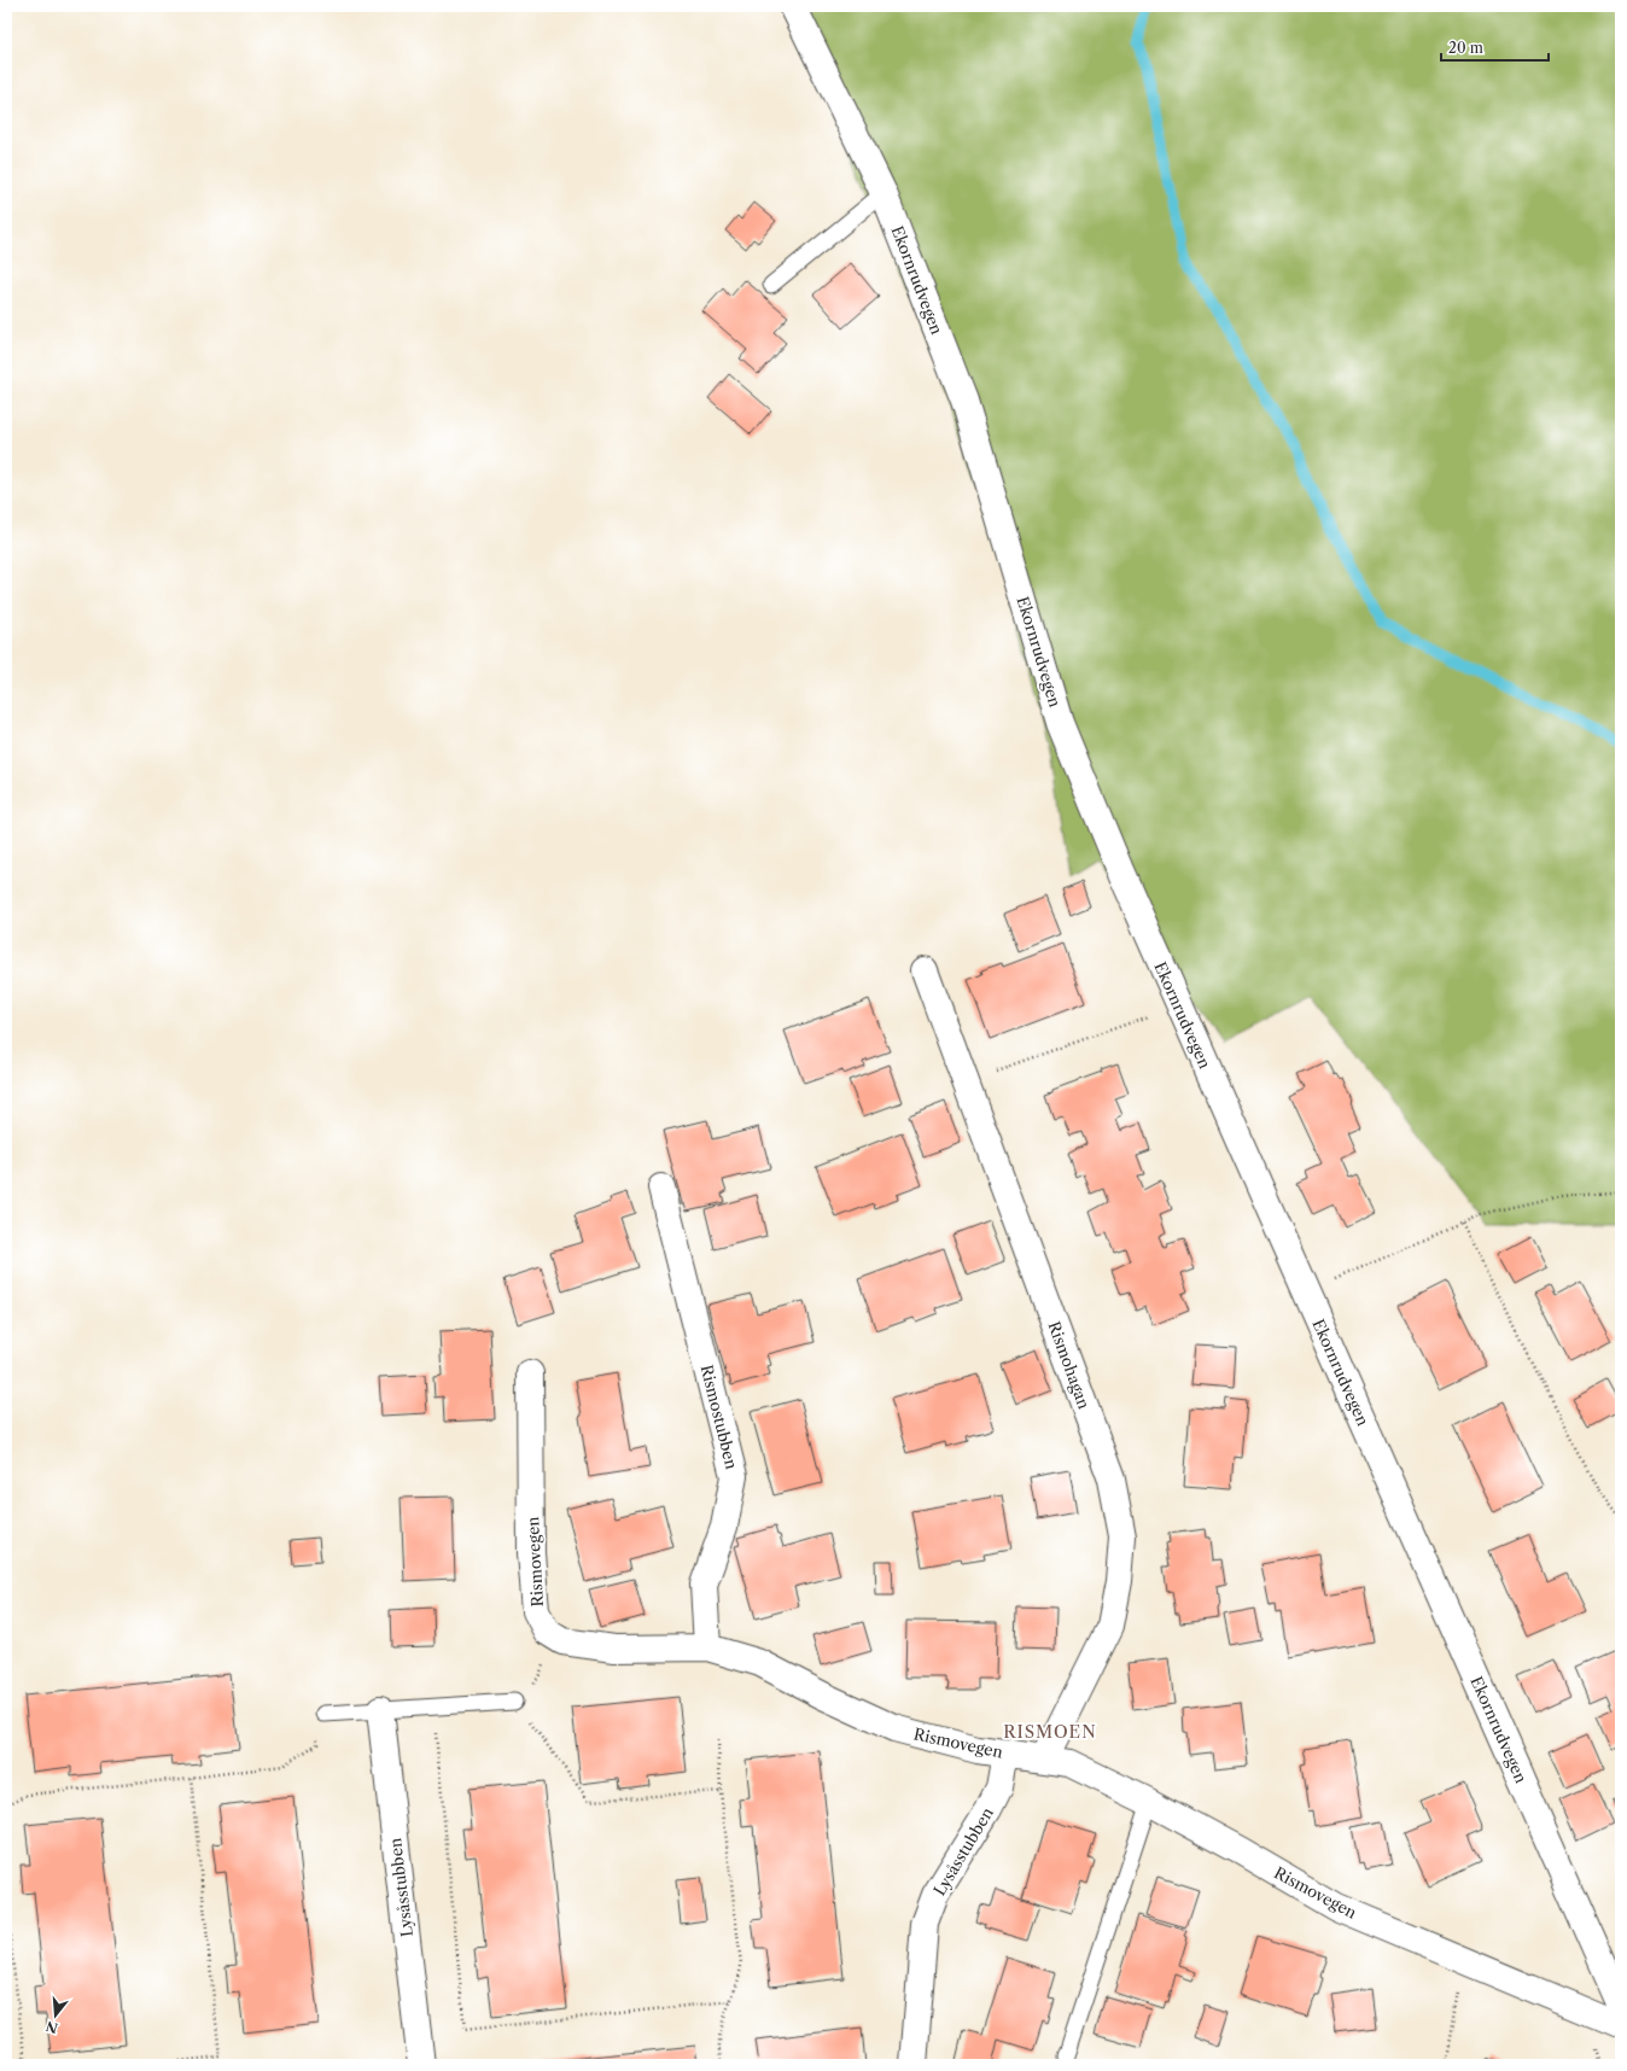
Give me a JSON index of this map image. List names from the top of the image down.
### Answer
{
  "streets": {
    "street": [
      "Ekornrudvegen",
      "Rismohagan",
      "Rismostubben",
      "Rismovegen",
      "Lysåsstubben"
    ]
  },
  "crossings": [
    ["Rismohagan", "Rismovegen"],
    ["Rismostubben", "Rismovegen"],
    ["Rismovegen", "Lysåsstubben"]
  ],
  "districts": ["RISMOEN"],
  "scale_bar": "20 m",
  "north": "bottom"
}
